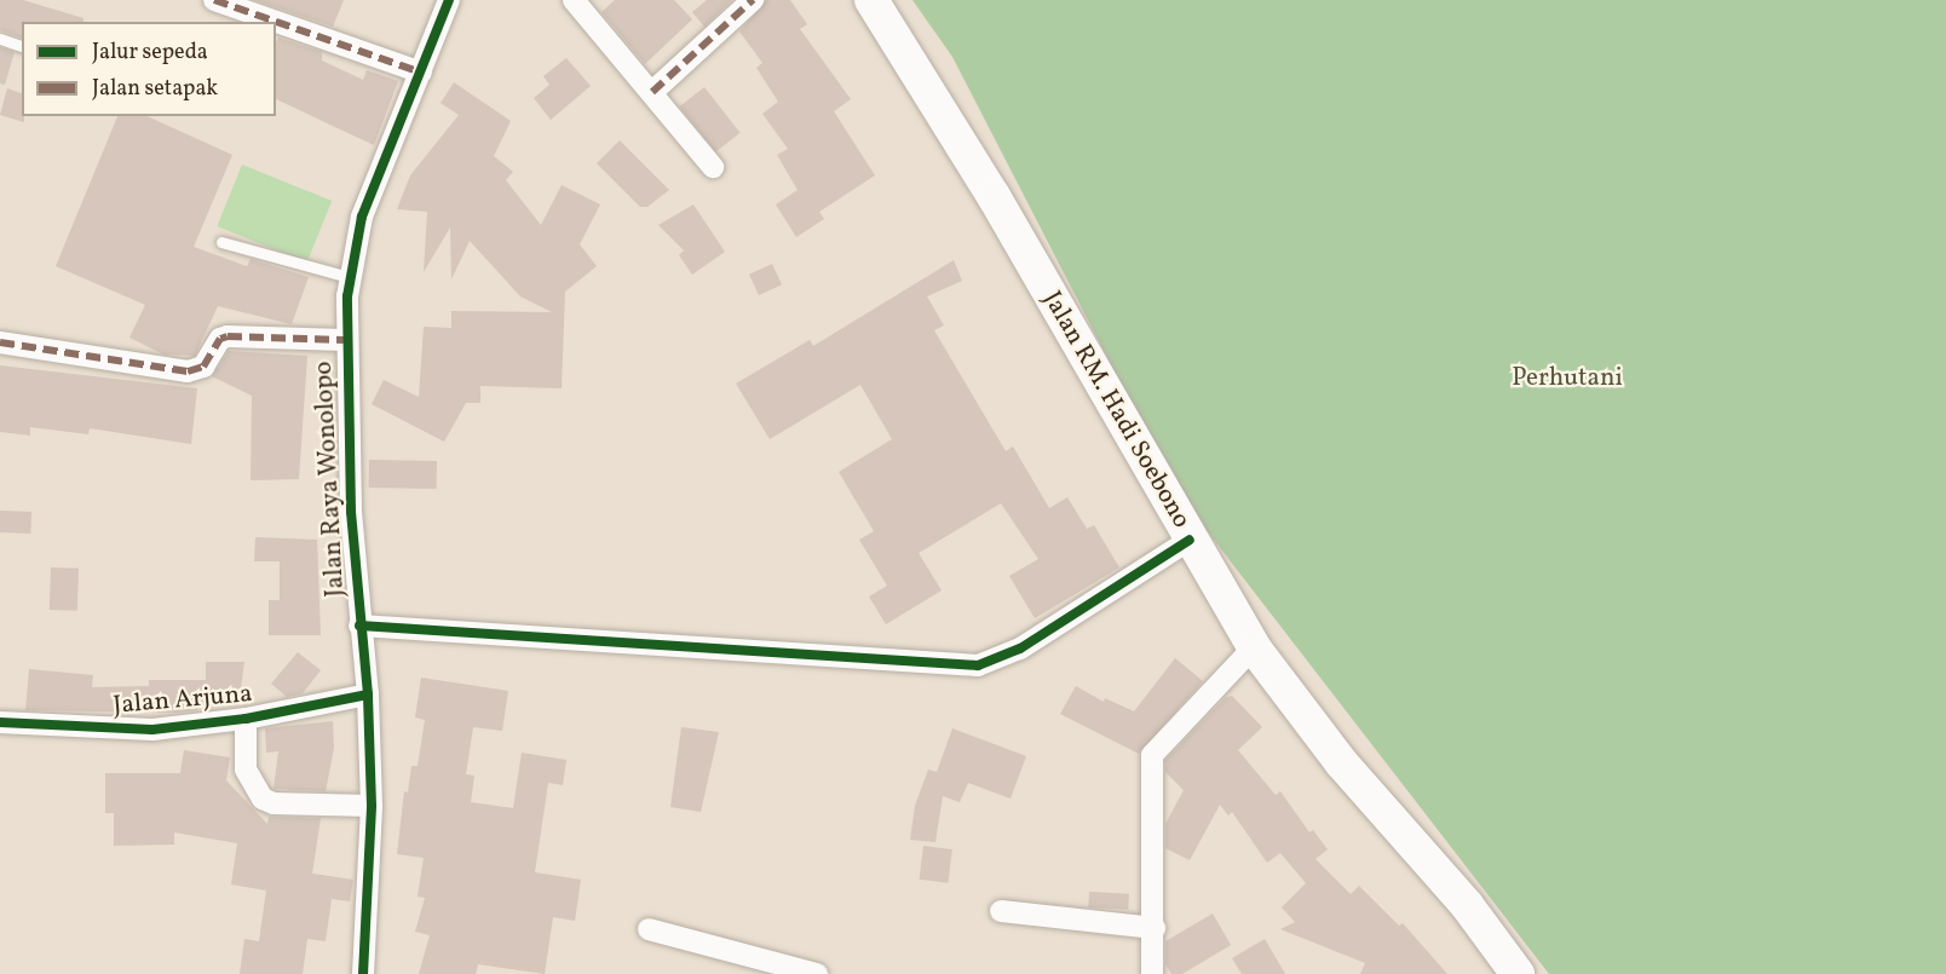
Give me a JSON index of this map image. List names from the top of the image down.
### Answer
{
  "streets": {
    "main road": ["Jalan RM. Hadi Soebono"],
    "street": ["Jalan Raya Wonolopo", "Jalan Arjuna"]
  },
  "crossings": [
    ["Jalan Raya Wonolopo", "Jalan Arjuna"]
  ],
  "parks": ["Perhutani"],
  "legend": ["Jalur sepeda", "Jalan setapak"]
}
